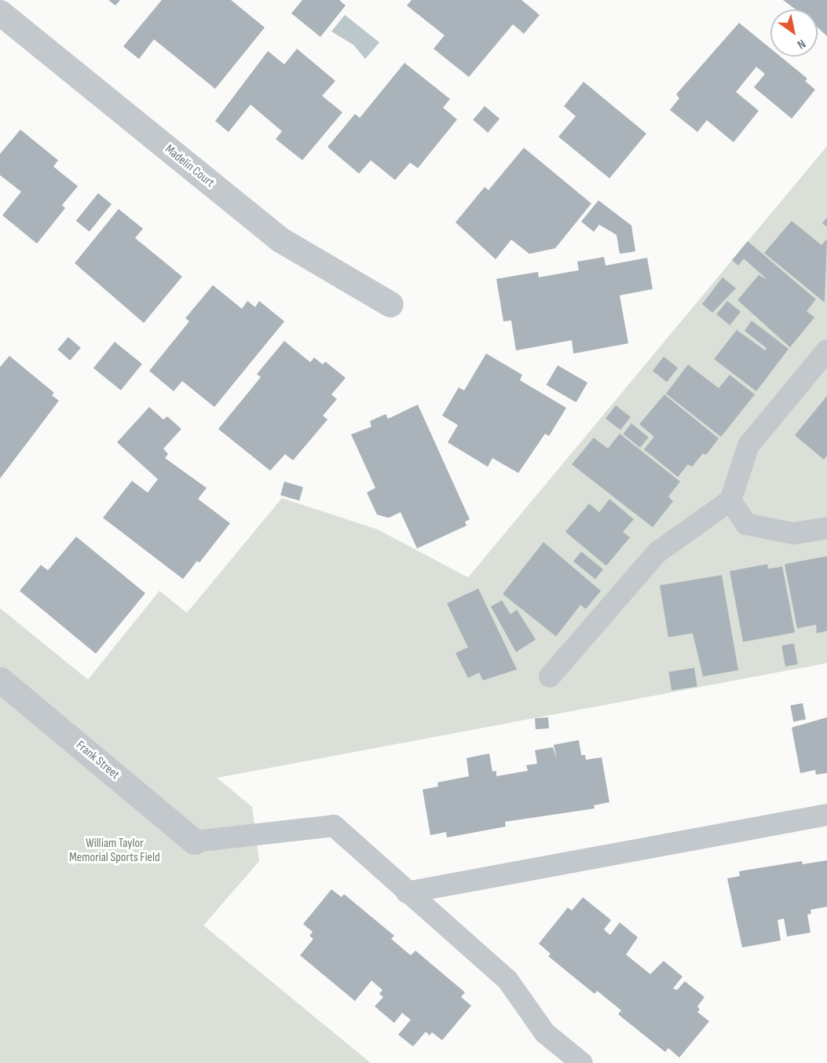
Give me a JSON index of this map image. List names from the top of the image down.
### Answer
{
  "streets": {
    "street": ["Madelin Court", "Frank Street"]
  },
  "parks": ["William Taylor Memorial Sports Field"],
  "north": "bottom right"
}
